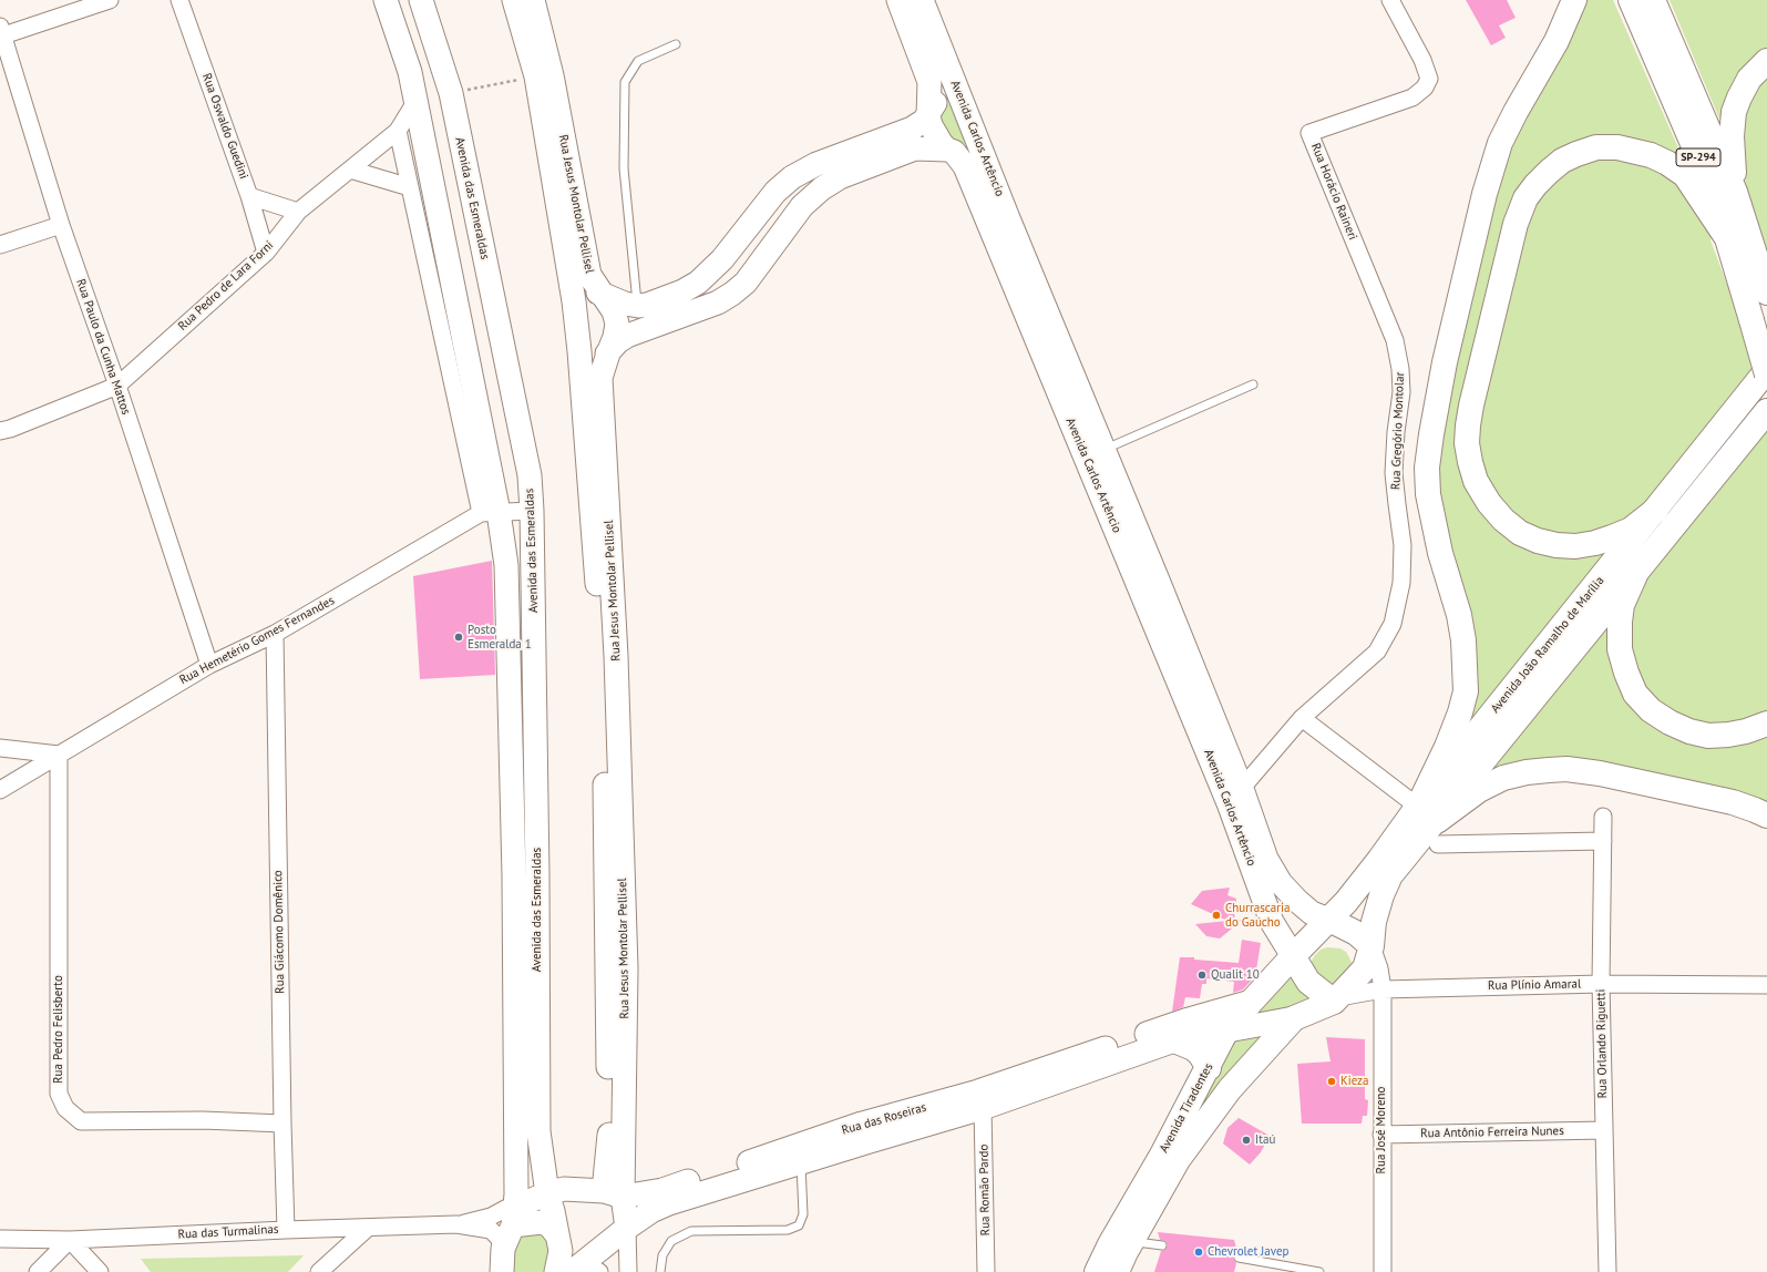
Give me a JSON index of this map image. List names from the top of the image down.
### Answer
{
  "streets": {
    "main road": [
      "Avenida Carlos Artêncio",
      "SP-294",
      "Avenida das Esmeraldas",
      "Rua Jesus Montolar Pellisel",
      "Avenida João Ramalho de Marília",
      "Avenida Tiradentes",
      "Rua das Roseiras"
    ],
    "street": [
      "Rua Oswaldo Guedini",
      "Rua Horácio Raineri",
      "Rua Pedro de Lara Forni",
      "Rua Paulo da Cunha Mattos",
      "Rua Gregório Montolar",
      "Rua Hemetério Gomes Fernandes",
      "Rua Giácomo Domênico",
      "Rua Plínio Amaral",
      "Rua Pedro Felisberto",
      "Rua Orlando Riguetti",
      "Rua José Moreno",
      "Rua Antônio Ferreira Nunes",
      "Rua Romão Pardo",
      "Rua das Turmalinas"
    ]
  },
  "crossings": [
    ["Rua Oswaldo Guedini", "Rua Pedro de Lara Forni"],
    ["Avenida Carlos Artêncio", "Rua Gregório Montolar"],
    ["Avenida Carlos Artêncio", "Avenida João Ramalho de Marília"],
    ["Avenida Carlos Artêncio", "Rua Plínio Amaral"],
    ["Avenida Carlos Artêncio", "Avenida Tiradentes"],
    ["Avenida Carlos Artêncio", "Rua José Moreno"],
    ["Rua Horácio Raineri", "Rua Gregório Montolar"],
    ["Avenida das Esmeraldas", "Rua Pedro de Lara Forni"],
    ["Avenida das Esmeraldas", "Rua Hemetério Gomes Fernandes"],
    ["Avenida das Esmeraldas", "Rua das Roseiras"],
    ["Avenida das Esmeraldas", "Rua das Turmalinas"],
    ["Rua Jesus Montolar Pellisel", "Rua das Roseiras"],
    ["Rua Pedro de Lara Forni", "Rua Paulo da Cunha Mattos"],
    ["Rua Paulo da Cunha Mattos", "Rua Hemetério Gomes Fernandes"],
    ["Rua Hemetério Gomes Fernandes", "Rua Giácomo Domênico"],
    ["Rua Hemetério Gomes Fernandes", "Rua Pedro Felisberto"],
    ["Avenida João Ramalho de Marília", "Rua Plínio Amaral"],
    ["Avenida João Ramalho de Marília", "Avenida Tiradentes"],
    ["Avenida João Ramalho de Marília", "Rua José Moreno"],
    ["Rua Giácomo Domênico", "Rua Pedro Felisberto"],
    ["Rua Giácomo Domênico", "Rua das Turmalinas"],
    ["Rua Plínio Amaral", "Rua Orlando Riguetti"],
    ["Rua Plínio Amaral", "Avenida Tiradentes"],
    ["Rua Plínio Amaral", "Rua José Moreno"],
    ["Rua Orlando Riguetti", "Rua Antônio Ferreira Nunes"],
    ["Avenida Tiradentes", "Rua das Roseiras"],
    ["Avenida Tiradentes", "Rua José Moreno"],
    ["Rua das Roseiras", "Rua Romão Pardo"],
    ["Rua das Roseiras", "Rua das Turmalinas"],
    ["Rua José Moreno", "Rua Antônio Ferreira Nunes"]
  ],
  "places": [
    "Posto Esmeralda 1",
    "Churrascaria do Gaúcho",
    "Qualit 10",
    "Kieza",
    "Itaú",
    "Chevrolet Javep"
  ]
}
